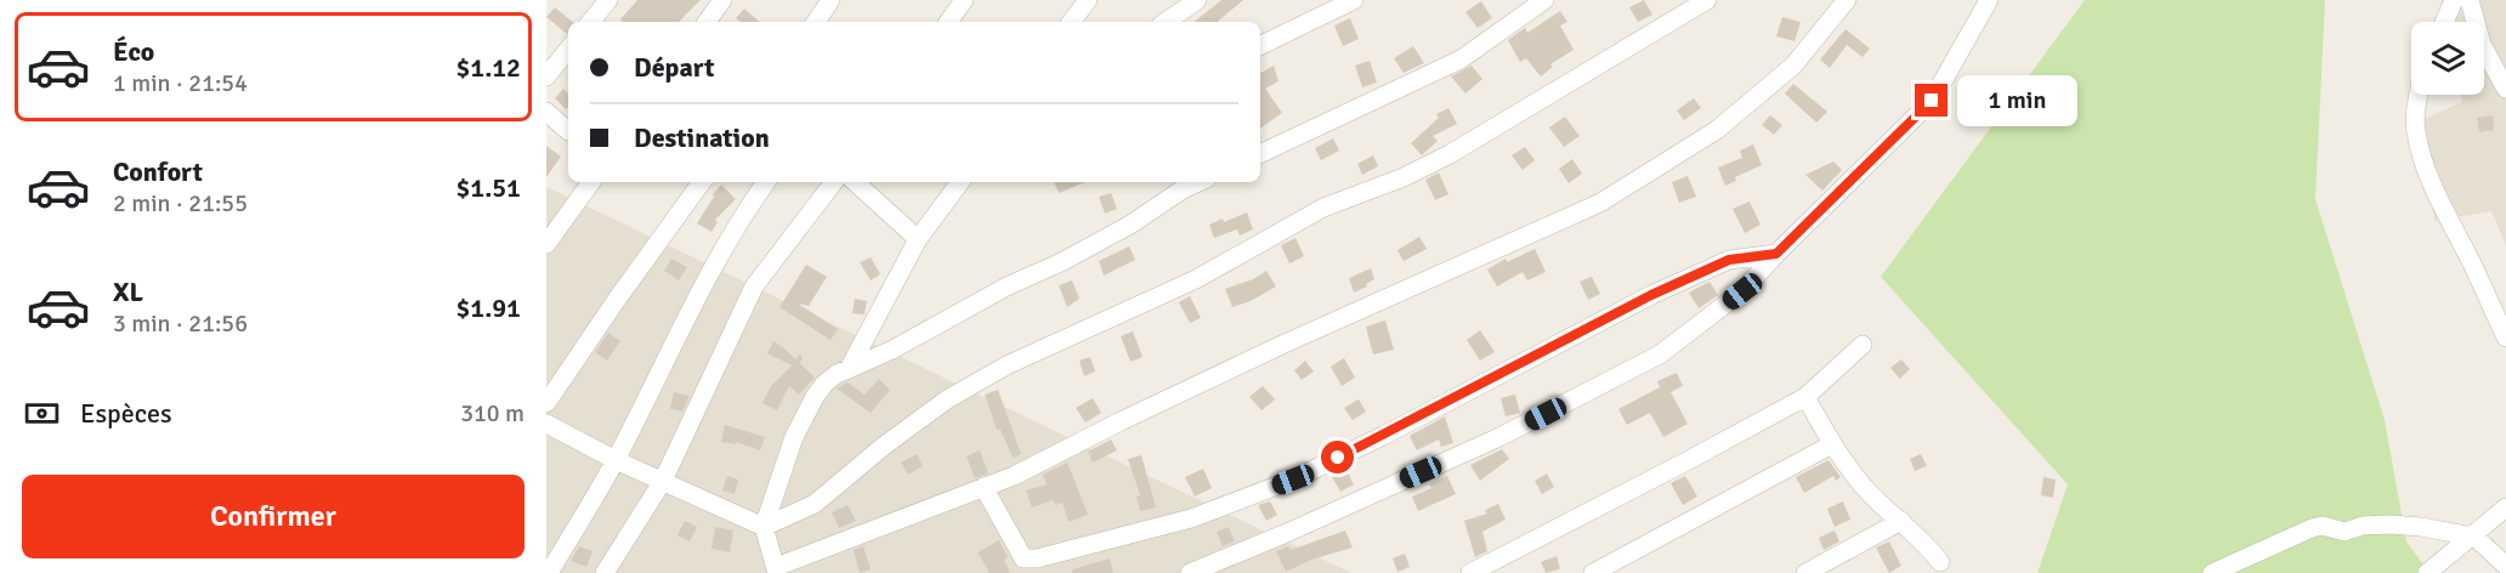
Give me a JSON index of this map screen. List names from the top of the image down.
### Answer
{
  "page": {
    "list": [
      {
        "name": "Éco",
        "note": "1 min · 21:54",
        "value": "$1.12"
      },
      {
        "name": "Confort",
        "note": "2 min · 21:55",
        "value": "$1.51"
      },
      {
        "name": "XL",
        "note": "3 min · 21:56",
        "value": "$1.91"
      }
    ],
    "banner": ["Départ", "Destination"],
    "bubble": "1 min",
    "pay": ["Espèces", "310 m"],
    "buttons": "Confirmer"
  }
}
